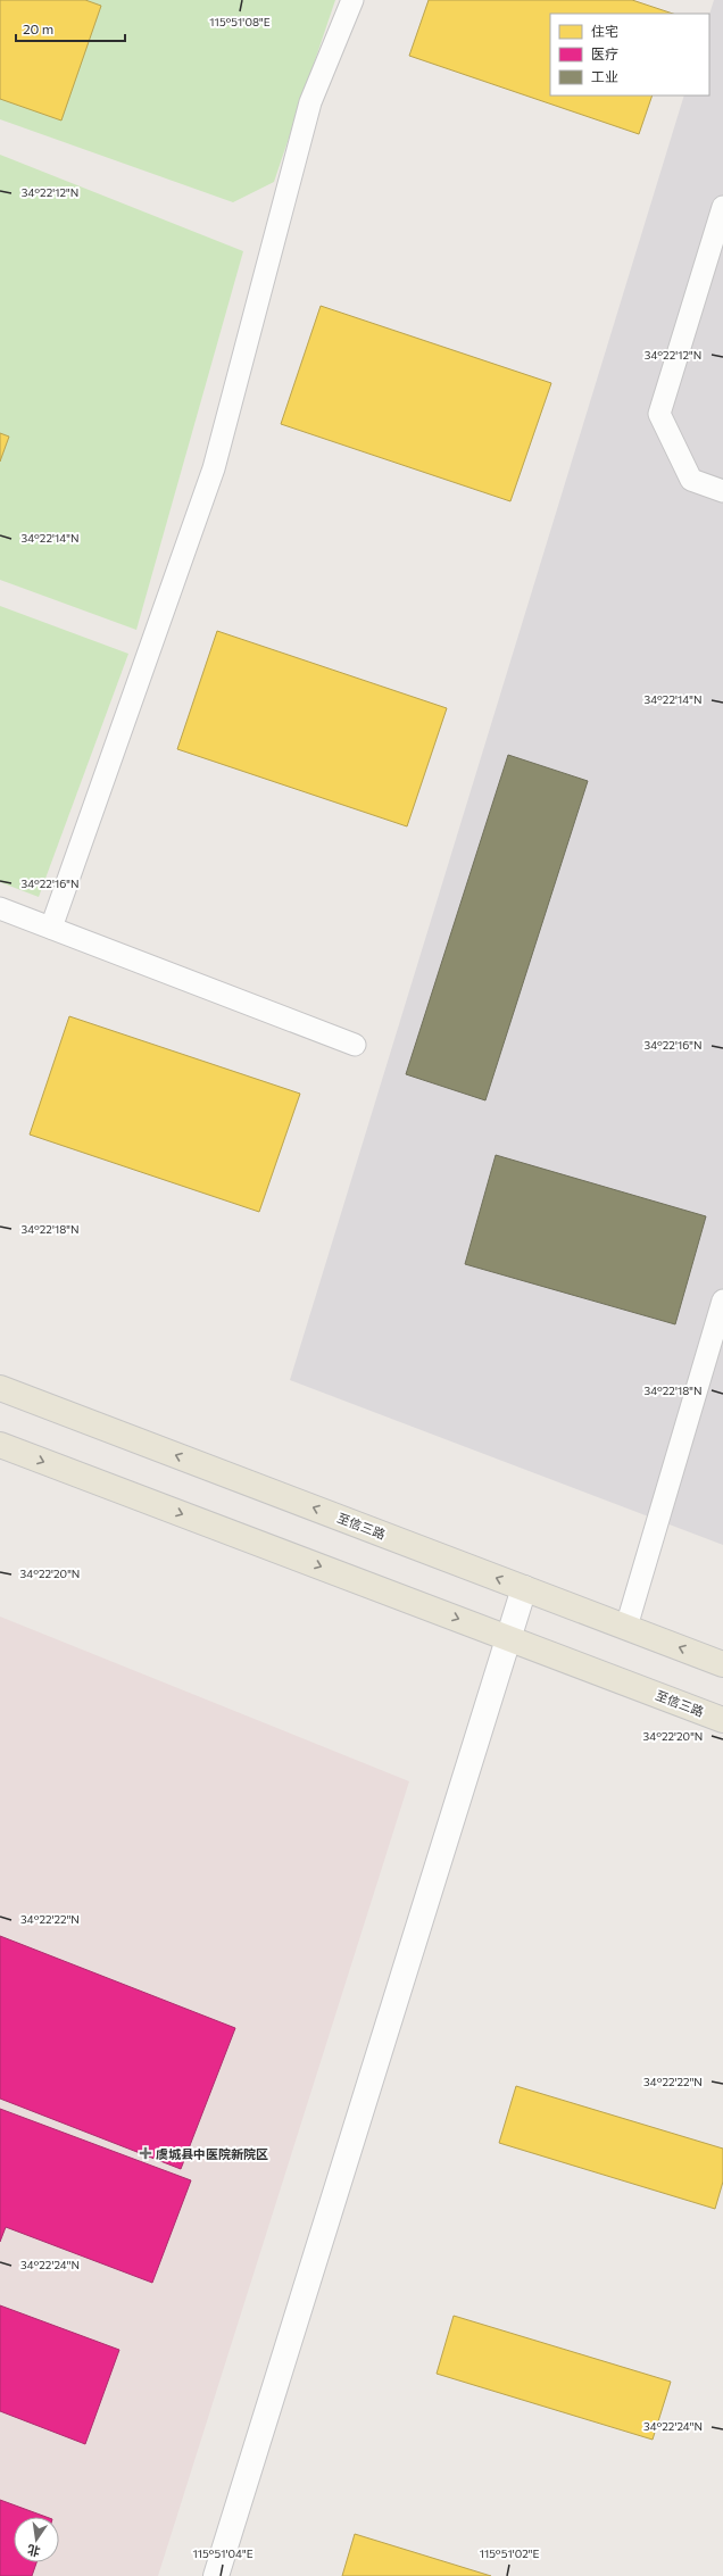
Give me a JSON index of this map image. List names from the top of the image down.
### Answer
{
  "streets": {
    "main road": ["至信三路"]
  },
  "places": {
    "health": ["虞城县中医院新院区"]
  },
  "legend": ["住宅", "医疗", "工业"],
  "scale_bar": "20 m",
  "north": "bottom",
  "coordinates": [
    "115°51'08\"E",
    "34°22'12\"N",
    "34°22'14\"N",
    "34°22'16\"N",
    "34°22'18\"N",
    "34°22'20\"N",
    "34°22'22\"N",
    "34°22'24\"N",
    "115°51'04\"E",
    "115°51'02\"E"
  ]
}
